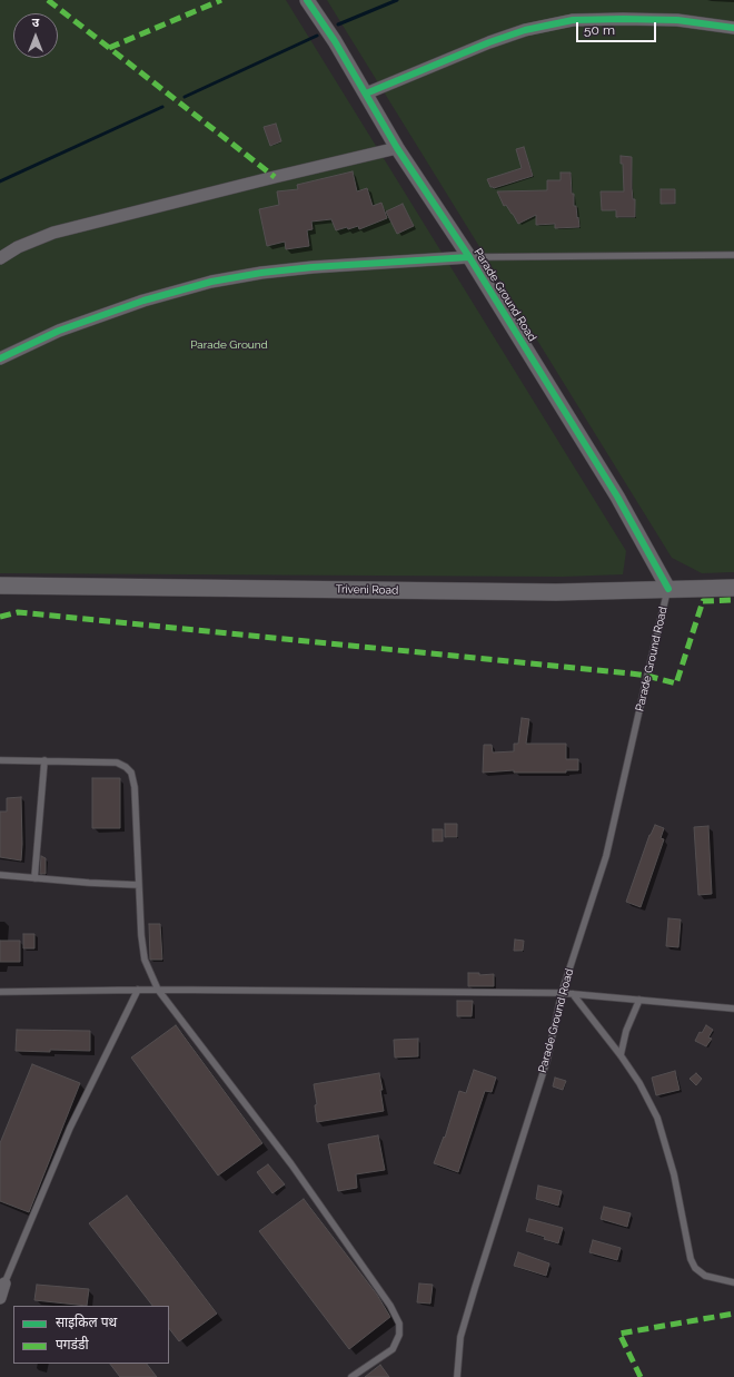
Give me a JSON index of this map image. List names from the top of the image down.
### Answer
{
  "streets": {
    "main road": ["Triveni Road"],
    "street": ["Parade Ground Road"]
  },
  "crossings": [
    ["Parade Ground Road", "Triveni Road"]
  ],
  "parks": ["Parade Ground"],
  "legend": ["साइकिल पथ", "पगडंडी"],
  "scale_bar": "50 m",
  "north": "top"
}
